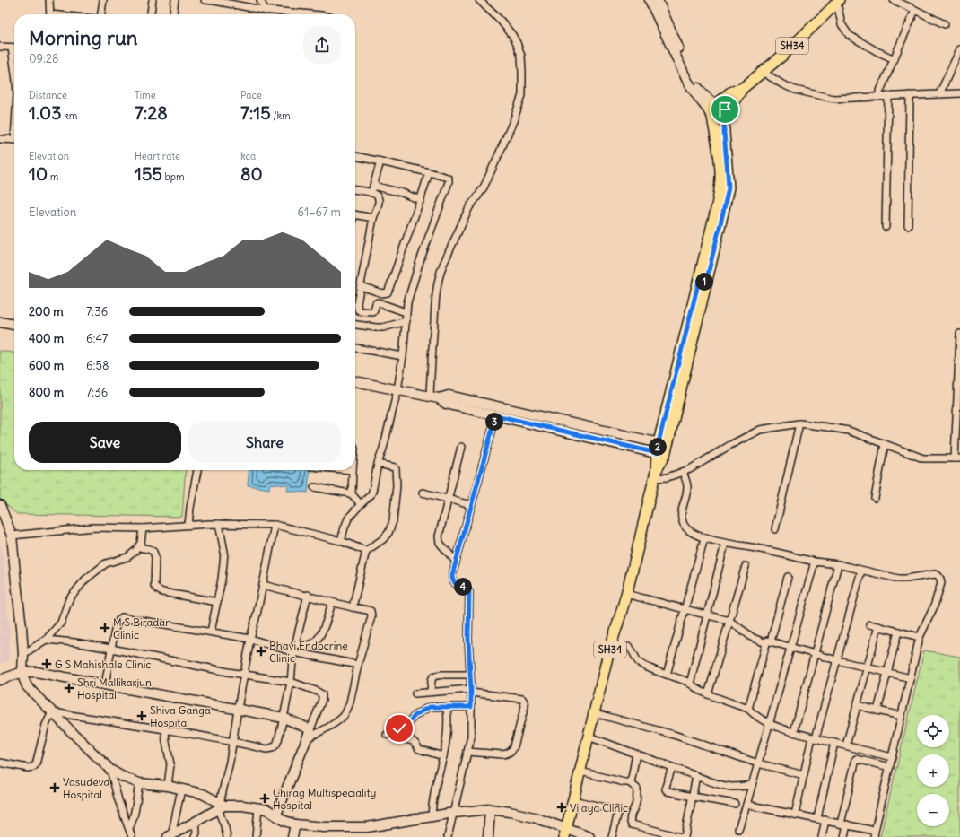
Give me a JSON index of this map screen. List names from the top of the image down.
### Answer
{
  "streets": {
    "main road": ["SH34"]
  },
  "places": {
    "health": [
      "M S Biradar Clinic",
      "Bhavi Endocrine Clinic",
      "G S Mahishale Clinic",
      "Shri Mallikarjun Hospital",
      "Shiva Ganga Hospital",
      "Vasudeva Hospital",
      "Chirag Multispeciality Hospital",
      "Vijaya Clinic"
    ]
  },
  "page": {
    "heading": ["Morning run", "09:28"],
    "stats": [
      ["Distance", "1.03 km"],
      ["Time", "7:28"],
      ["Pace", "7:15 /km"],
      ["Elevation", "10 m"],
      ["Heart rate", "155 bpm"],
      ["kcal", "80"]
    ],
    "chart": ["Elevation", "61–67 m"],
    "pins": [
      "1",
      "3",
      "2",
      "4"
    ],
    "list": [
      {
        "name": "200 m",
        "note": "7:36"
      },
      {
        "name": "400 m",
        "note": "6:47"
      },
      {
        "name": "600 m",
        "note": "6:58"
      },
      {
        "name": "800 m",
        "note": "7:36"
      }
    ],
    "buttons": ["Save", "Share"],
    "map_buttons": ["+", "−"]
  }
}
